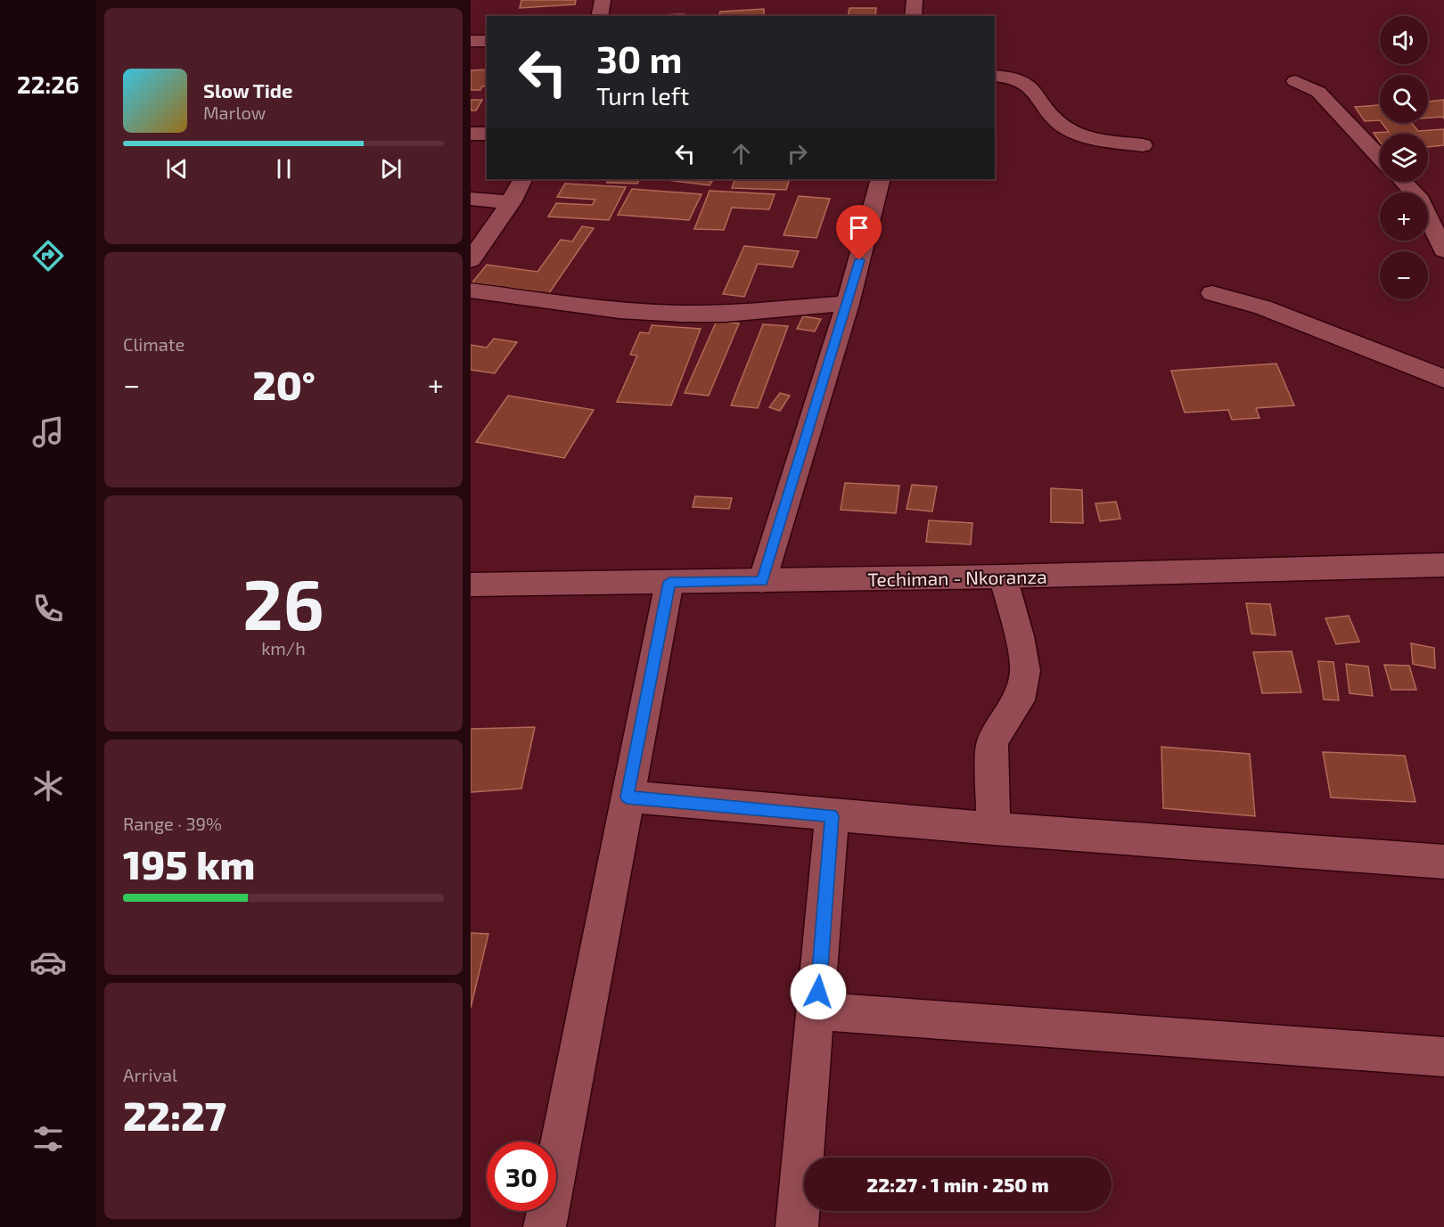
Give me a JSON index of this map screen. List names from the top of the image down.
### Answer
{
  "streets": {
    "street": ["Techiman - Nkoranza"]
  },
  "page": {
    "tabs": "22:26",
    "map_buttons": ["+", "−"],
    "turn": ["30 m", "Turn left"],
    "song": ["Slow Tide", "Marlow"],
    "tile": [
      "Climate",
      ["26", "km/h"],
      ["Range · 39%", "195 km"],
      ["Arrival", "22:27"]
    ],
    "heat": ["−", "20°", "+"],
    "limit": "30",
    "trip": "22:27 · 1 min · 250 m"
  }
}
